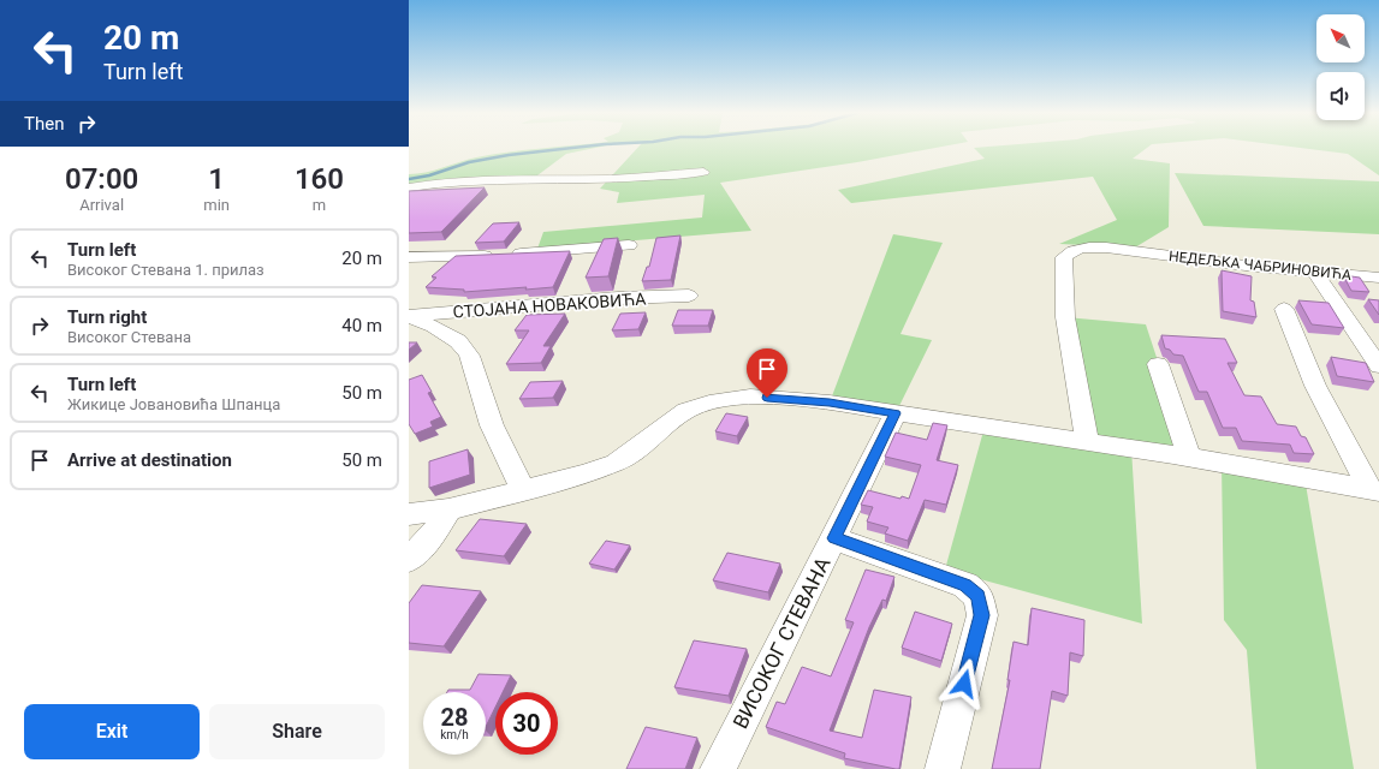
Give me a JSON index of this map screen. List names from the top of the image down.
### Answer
{
  "streets": {
    "street": ["НЕДЕЉКА ЧАБРИНОВИЋА", "СТОЈАНА НОВАКОВИЋА", "ВИСОКОГ СТЕВАНА"]
  },
  "north": "top left",
  "page": {
    "turn": ["20 m", "Turn left"],
    "then": "Then",
    "eta": [
      "07:00",
      "Arrival",
      "1",
      "min",
      "160",
      "m"
    ],
    "list": [
      {
        "name": "Turn left",
        "note": "Високог Стевана 1. прилаз",
        "value": "20 m"
      },
      {
        "name": "Turn right",
        "note": "Високог Стевана",
        "value": "40 m"
      },
      {
        "name": "Turn left",
        "note": "Жикице Јовановића Шпанца",
        "value": "50 m"
      },
      {
        "name": "Arrive at destination",
        "value": "50 m"
      }
    ],
    "speed": "28 km/h",
    "limit": "30",
    "buttons": ["Exit", "Share"]
  }
}
